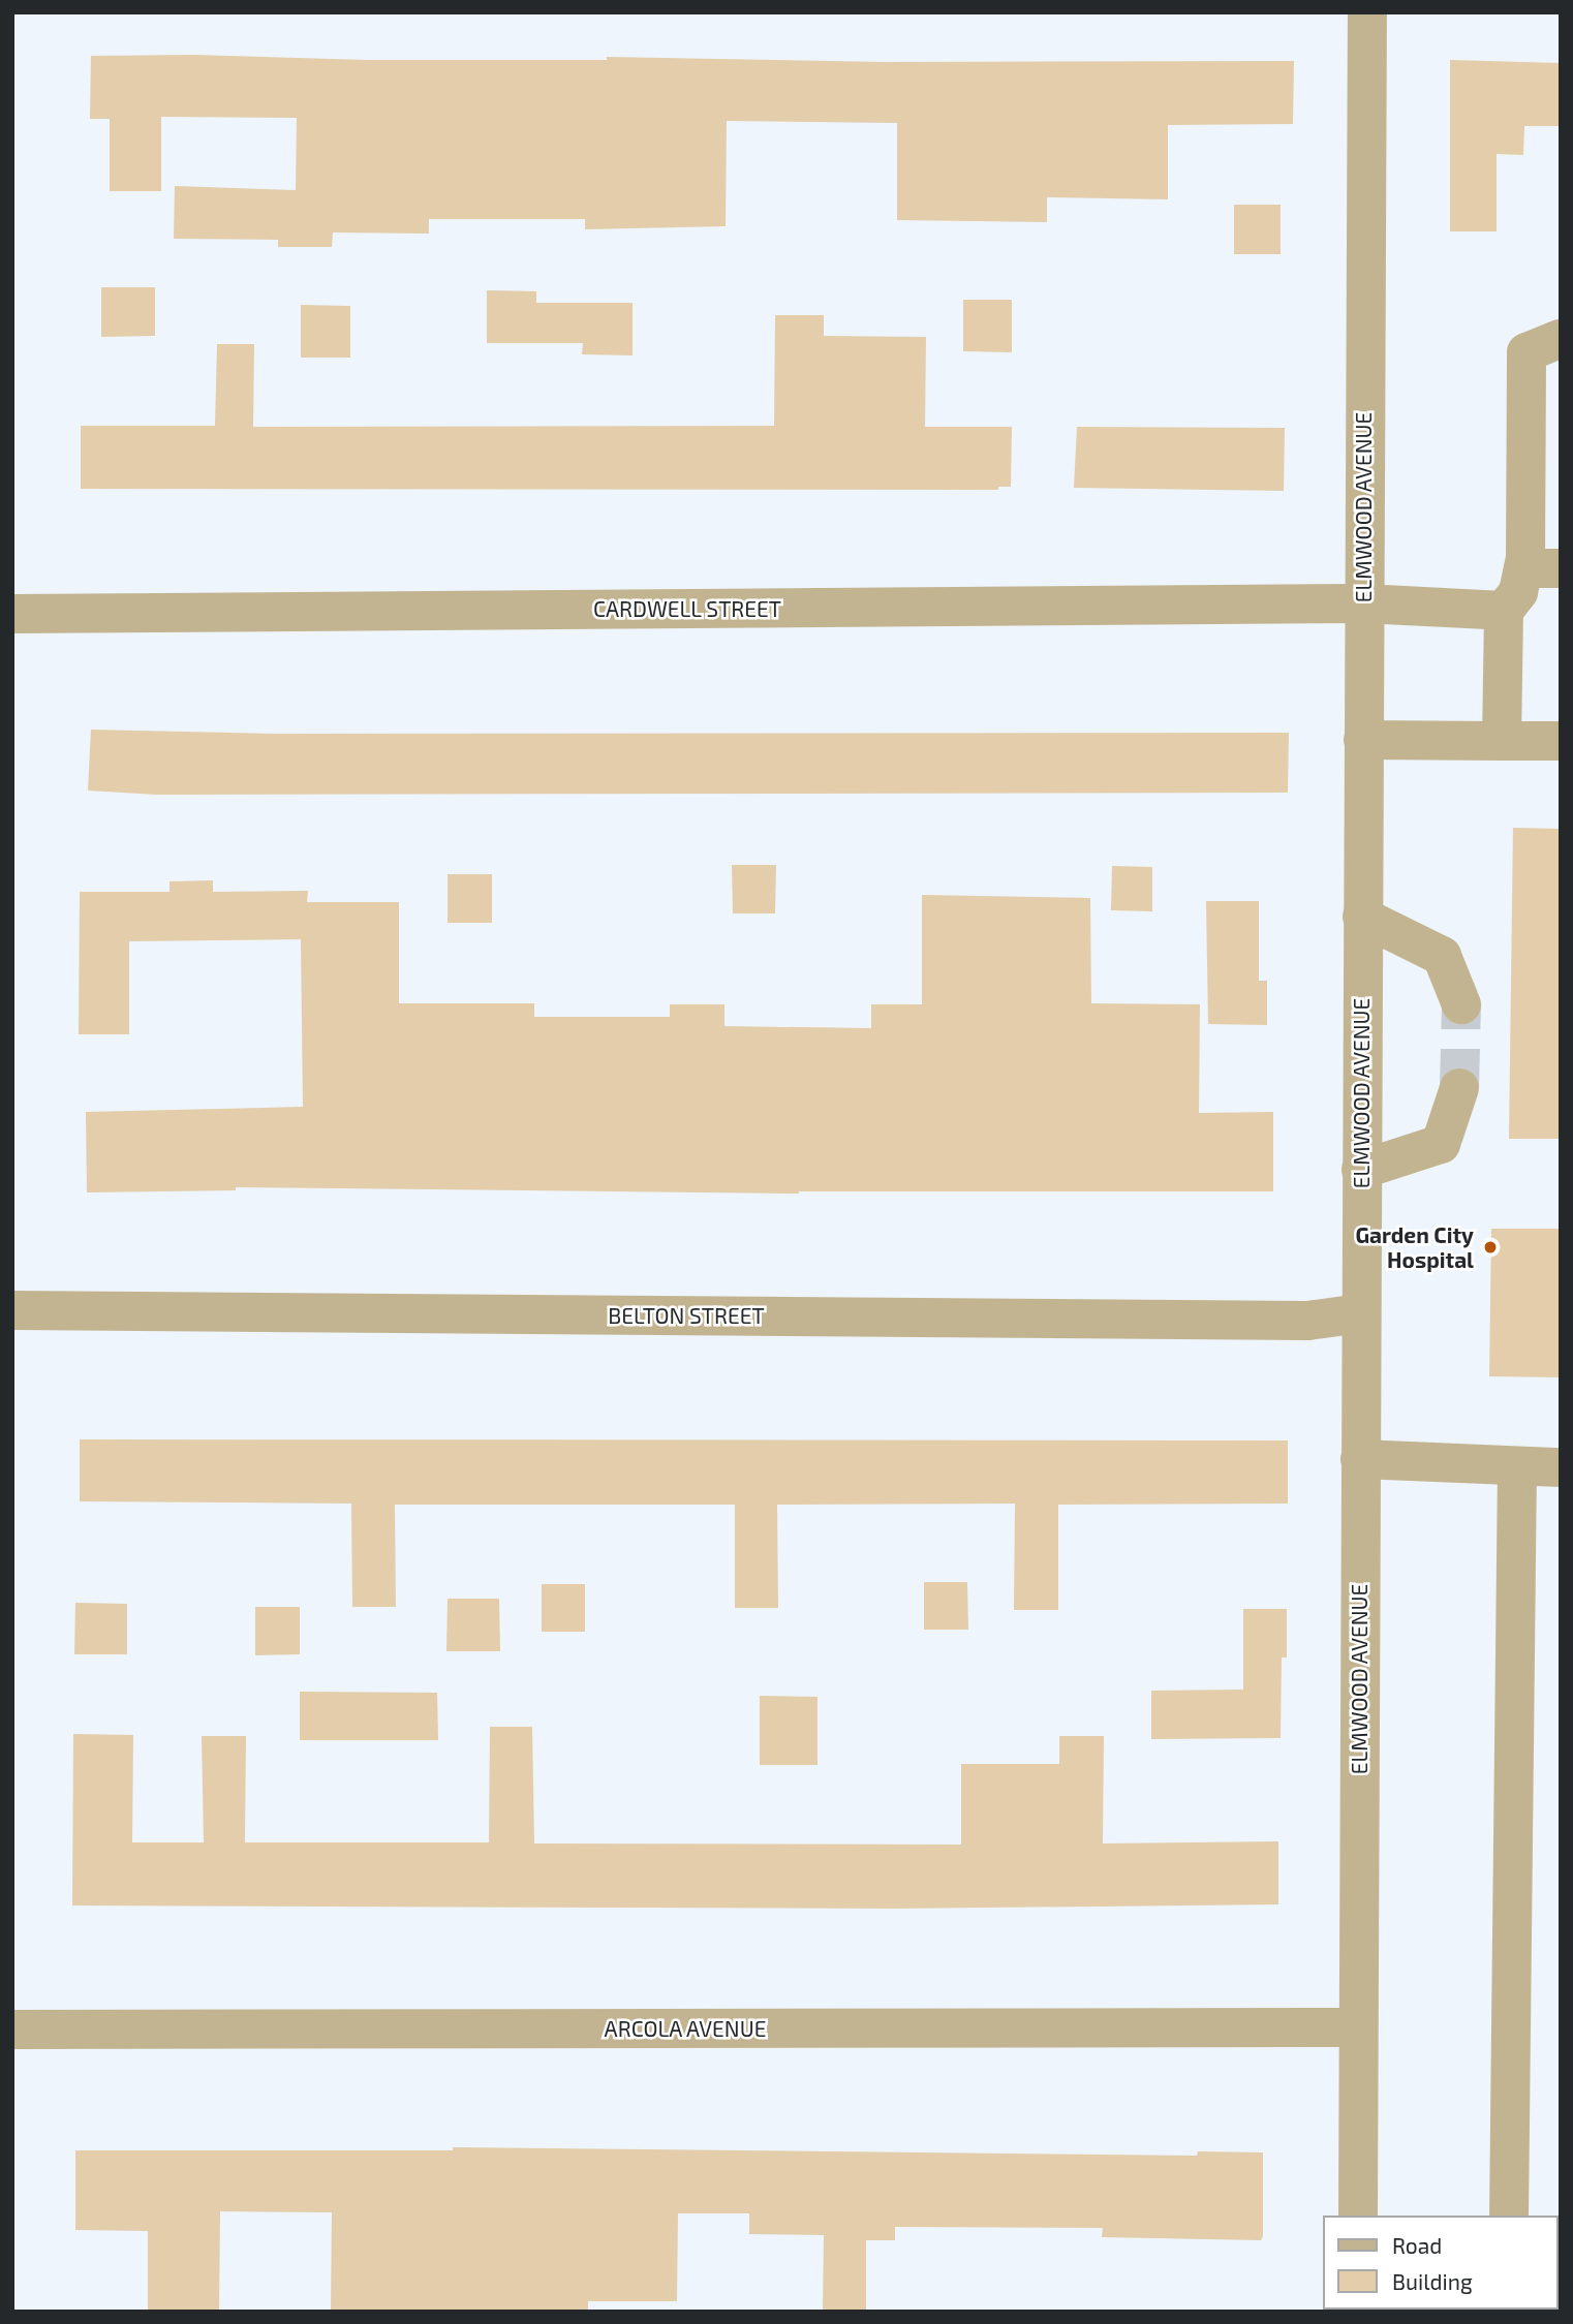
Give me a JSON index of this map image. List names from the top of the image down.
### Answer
{
  "streets": {
    "street": [
      "ELMWOOD AVENUE",
      "CARDWELL STREET",
      "BELTON STREET",
      "ARCOLA AVENUE"
    ]
  },
  "crossings": [
    ["ELMWOOD AVENUE", "CARDWELL STREET"],
    ["ELMWOOD AVENUE", "BELTON STREET"],
    ["ELMWOOD AVENUE", "ARCOLA AVENUE"]
  ],
  "places": ["Garden City Hospital"],
  "legend": ["Road", "Building"]
}
